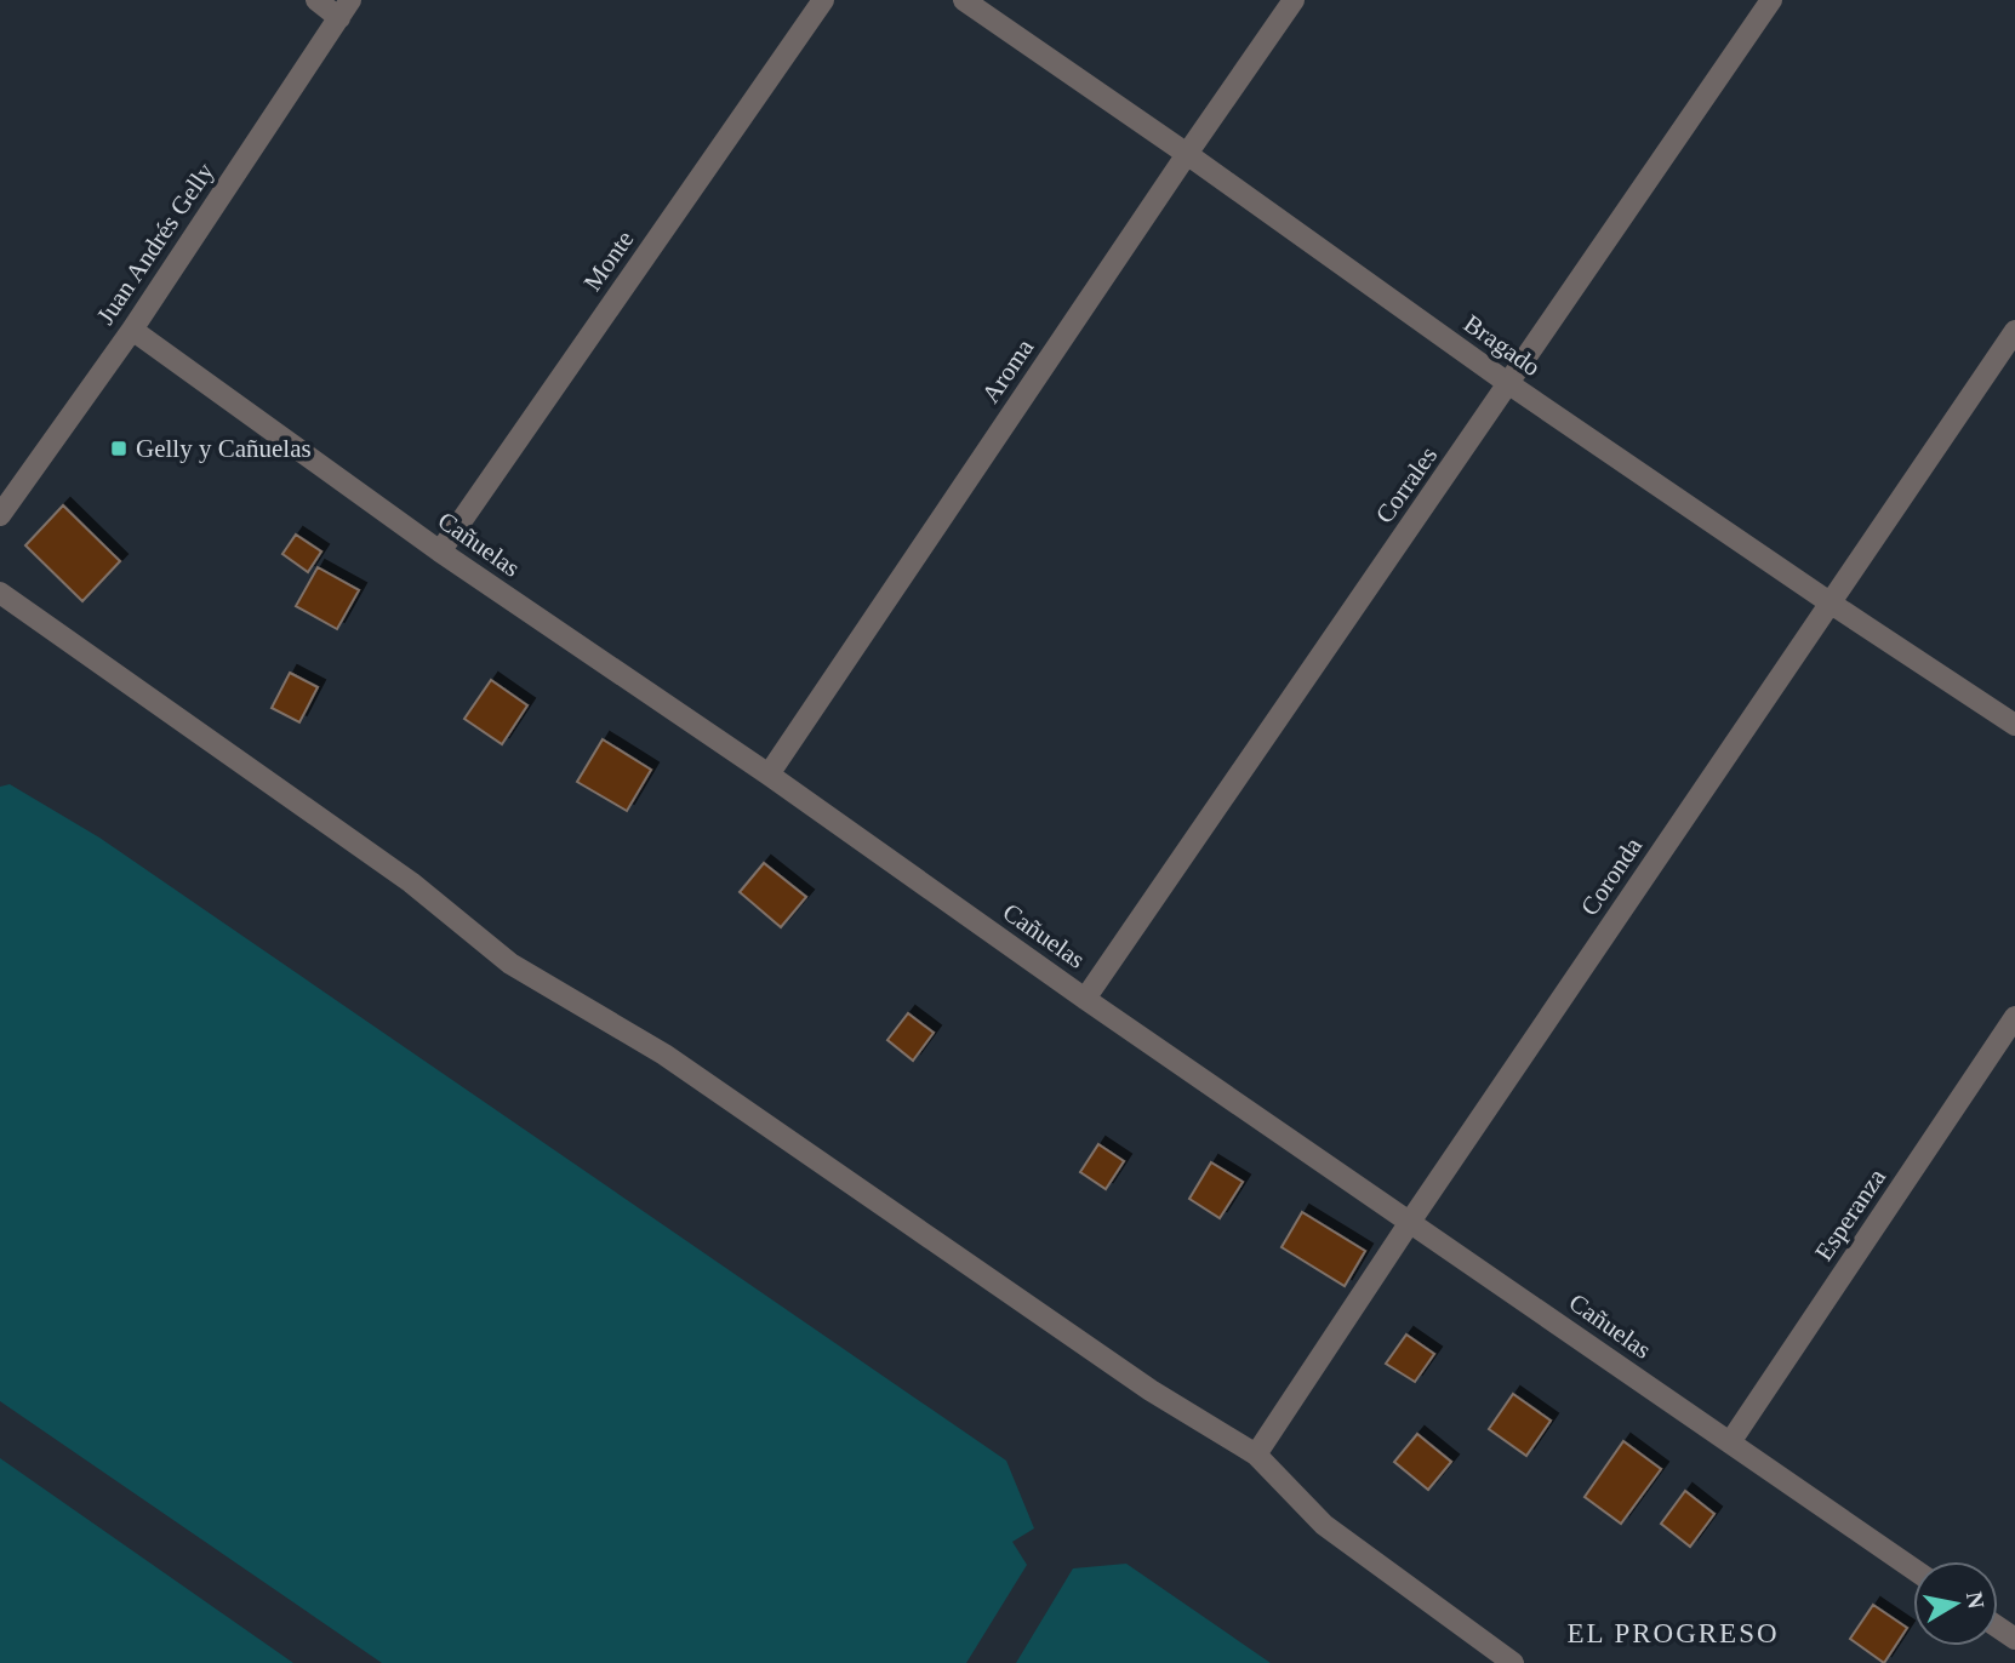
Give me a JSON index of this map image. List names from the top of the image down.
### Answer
{
  "streets": {
    "street": [
      "Juan Andrés Gelly",
      "Monte",
      "Bragado",
      "Aroma",
      "Corrales",
      "Cañuelas",
      "Coronda",
      "Esperanza"
    ]
  },
  "crossings": [
    ["Juan Andrés Gelly", "Cañuelas"],
    ["Monte", "Cañuelas"],
    ["Bragado", "Aroma"],
    ["Bragado", "Corrales"],
    ["Bragado", "Coronda"],
    ["Aroma", "Cañuelas"],
    ["Corrales", "Cañuelas"],
    ["Cañuelas", "Coronda"],
    ["Cañuelas", "Esperanza"]
  ],
  "districts": ["EL PROGRESO"],
  "places": {
    "transit": ["Gelly y Cañuelas"]
  },
  "north": "right"
}
